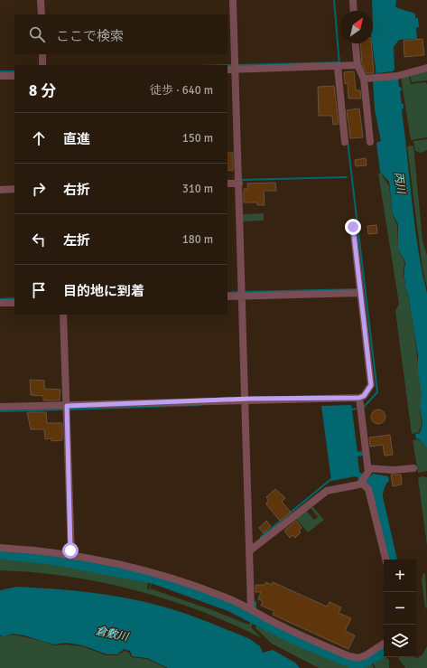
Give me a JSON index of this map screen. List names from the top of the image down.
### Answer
{
  "water": ["丙川", "倉敷川"],
  "north": "top right",
  "page": {
    "search": "ここで検索",
    "heading": ["8 分", "徒歩 · 640 m"],
    "list": [
      ["直進", "150 m"],
      ["右折", "310 m"],
      ["左折", "180 m"],
      "目的地に到着"
    ],
    "map_buttons": ["+", "−"]
  }
}
